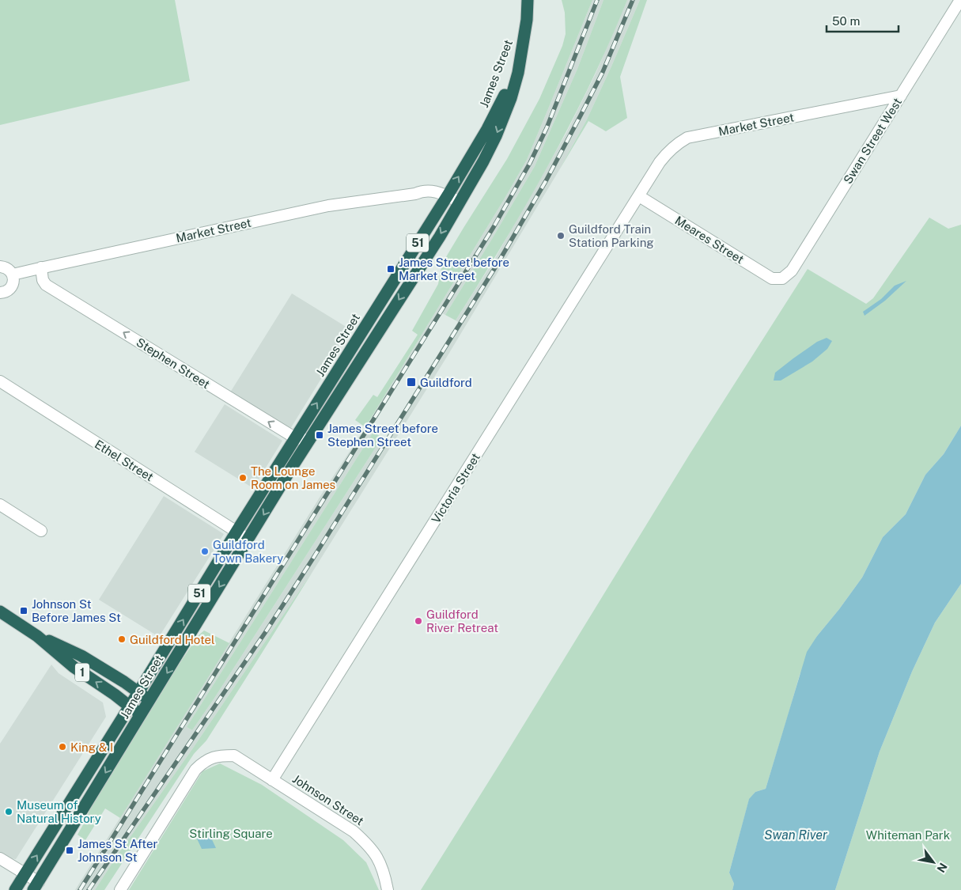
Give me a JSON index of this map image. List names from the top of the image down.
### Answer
{
  "streets": {
    "highway": ["James Street", "51", "1"],
    "street": [
      "Market Street",
      "Swan Street West",
      "Meares Street",
      "Stephen Street",
      "Ethel Street",
      "Victoria Street",
      "Johnson Street"
    ]
  },
  "crossings": [
    ["James Street", "Market Street"],
    ["James Street", "51"],
    ["James Street", "Stephen Street"],
    ["James Street", "Ethel Street"],
    ["James Street", "1"],
    ["Market Street", "Swan Street West"],
    ["Market Street", "Meares Street"],
    ["Market Street", "Stephen Street"],
    ["Market Street", "Victoria Street"],
    ["Swan Street West", "Meares Street"],
    ["Meares Street", "Victoria Street"],
    ["Victoria Street", "Johnson Street"]
  ],
  "one_way": ["Stephen Street"],
  "water": ["Swan River"],
  "parks": ["Stirling Square", "Whiteman Park"],
  "places": {
    "other": [
      "Guildford Train Station Parking",
      "The Lounge Room on James",
      "Guildford Town Bakery",
      "Guildford River Retreat",
      "Guildford Hotel",
      "King & I",
      "Museum of Natural History"
    ],
    "transit": [
      "James Street before Market Street",
      "Guildford",
      "James Street before Stephen Street",
      "Johnson St Before James St",
      "James St After Johnson St"
    ]
  },
  "scale_bar": "50 m",
  "north": "bottom right"
}
